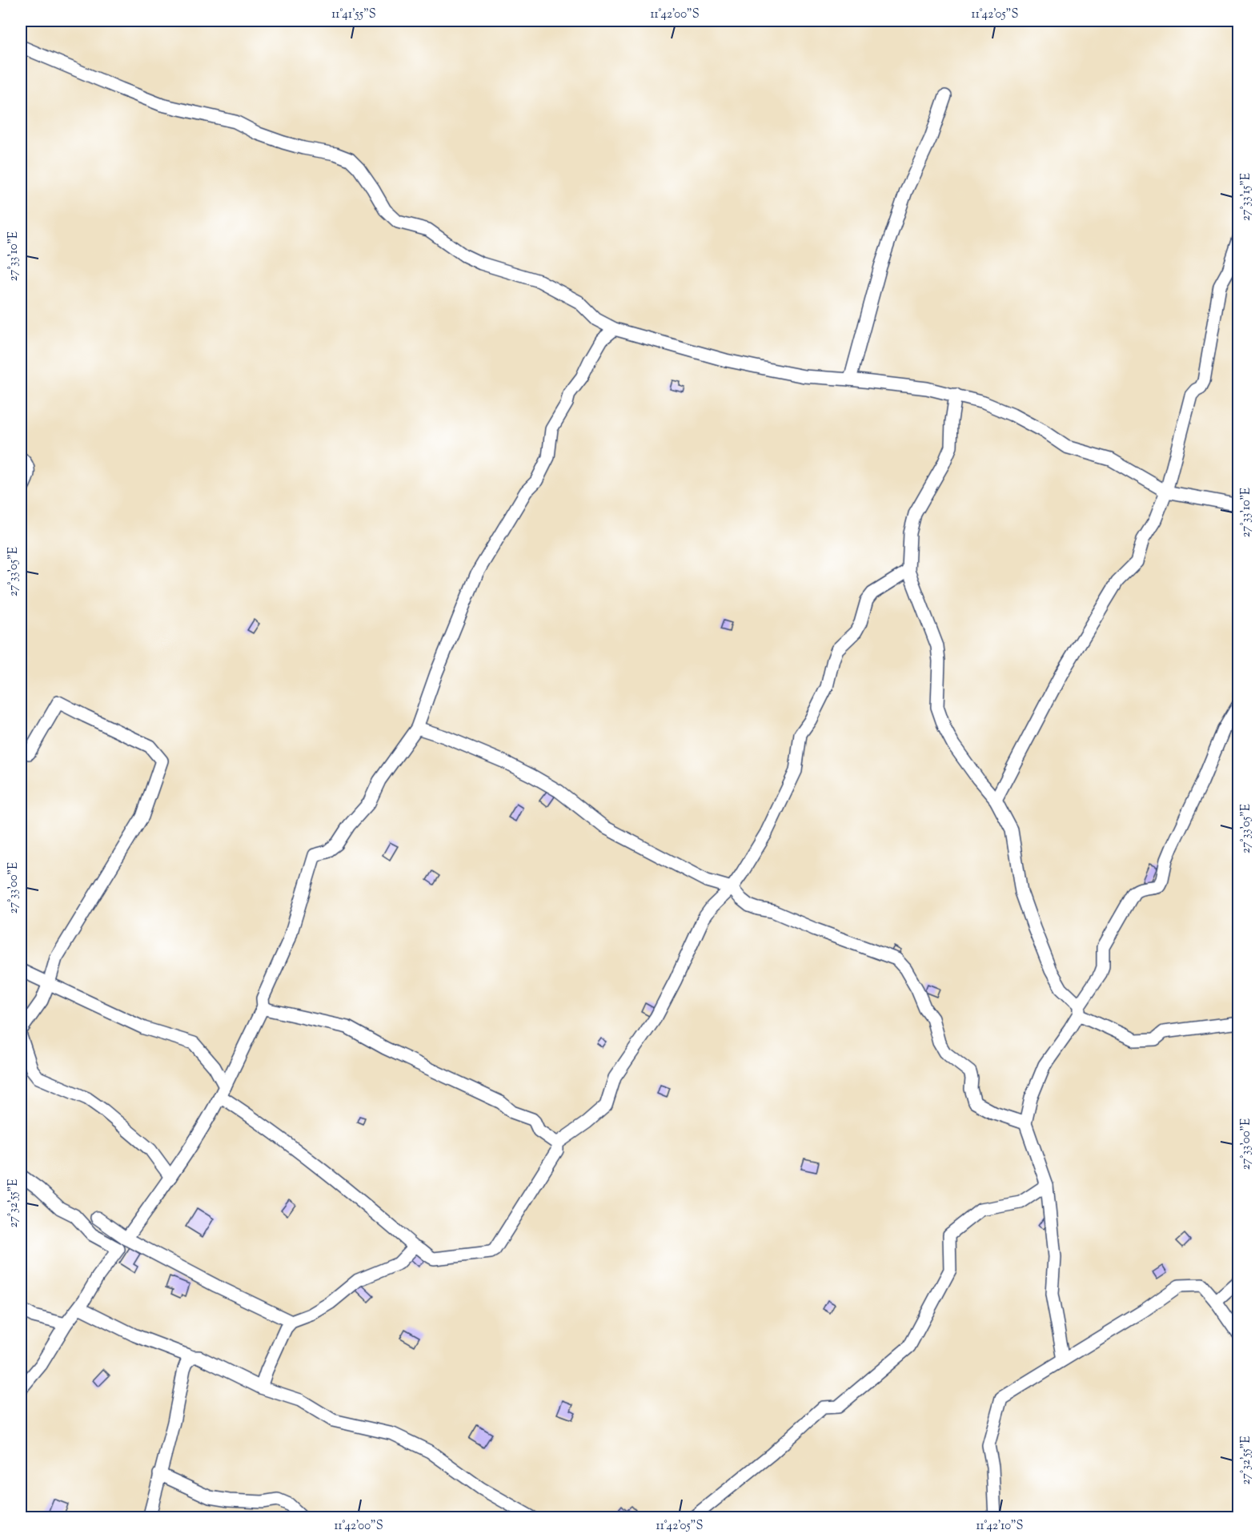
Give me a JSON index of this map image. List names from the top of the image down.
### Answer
{
  "coordinates": [
    "11°41'55\"S",
    "11°42'00\"S",
    "11°42'05\"S",
    "27°33'15\"E",
    "27°33'10\"E",
    "27°33'05\"E",
    "27°33'00\"E",
    "27°32'55\"E",
    "11°42'10\"S"
  ]
}
